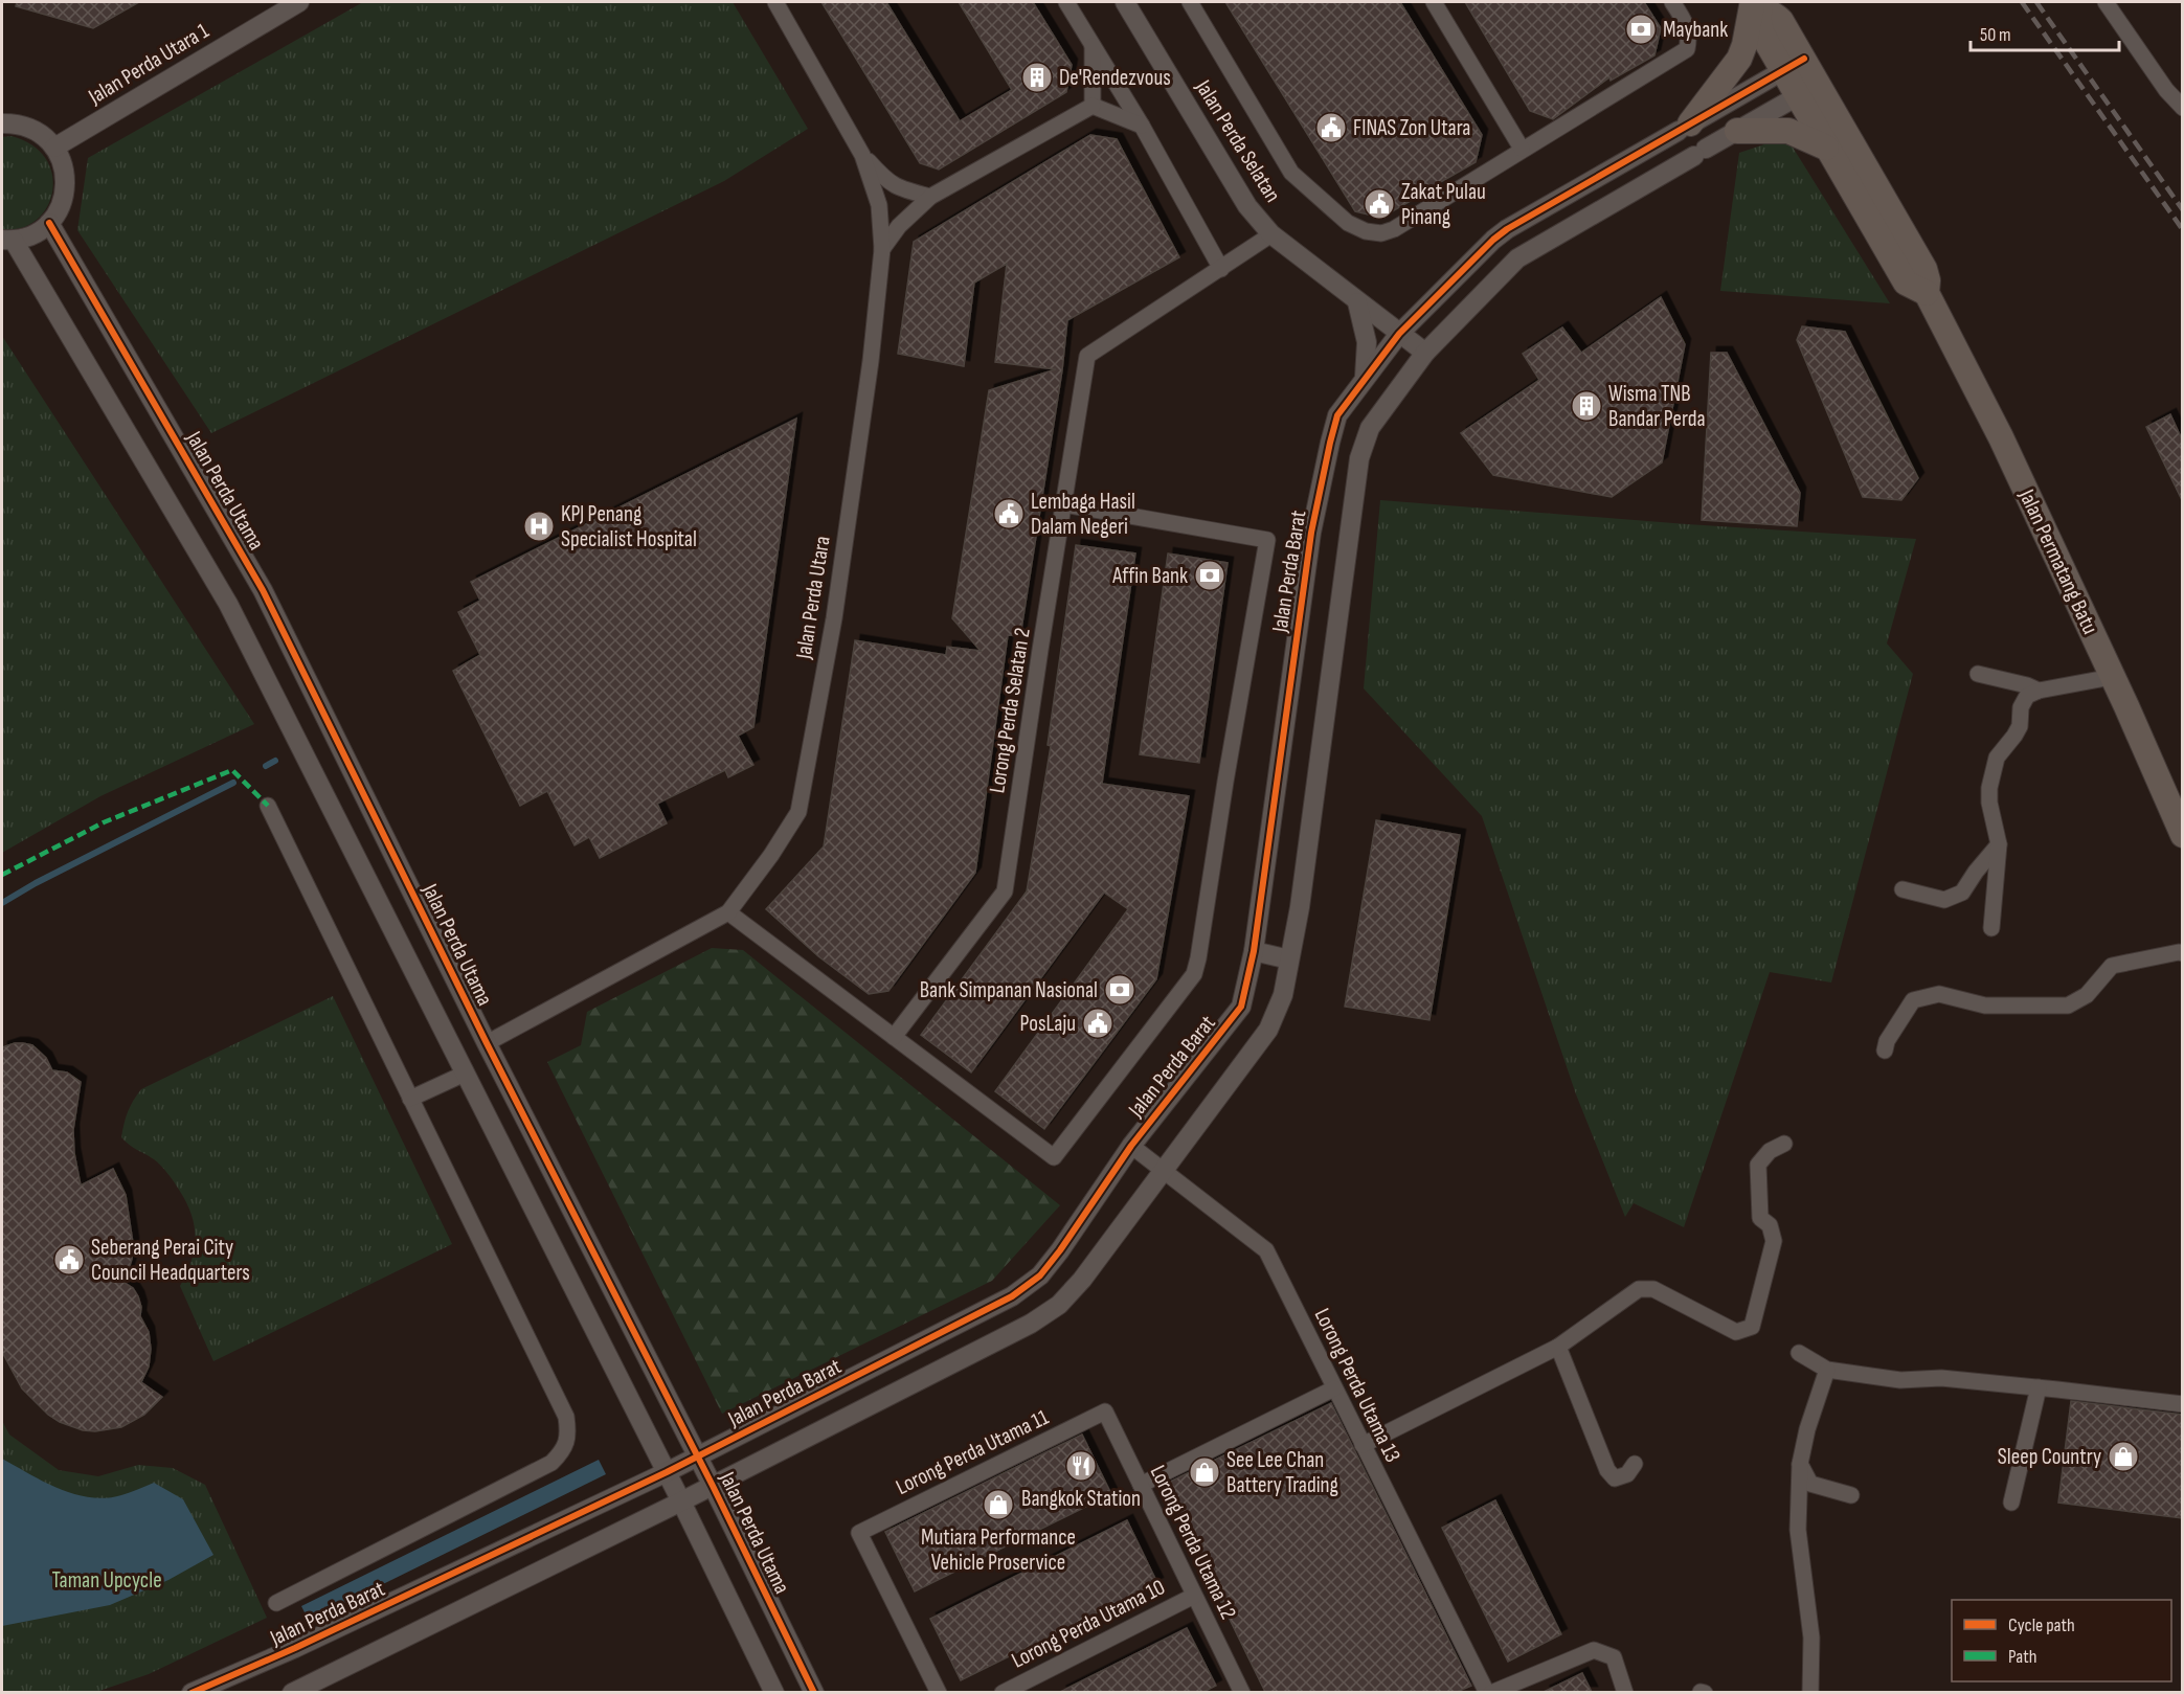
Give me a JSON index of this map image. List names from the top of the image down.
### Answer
{
  "streets": {
    "main road": ["Jalan Permatang Batu"],
    "street": [
      "Jalan Perda Utara 1",
      "Jalan Perda Selatan",
      "Jalan Perda Utama",
      "Jalan Perda Barat",
      "Jalan Perda Utara",
      "Lorong Perda Selatan 2",
      "Lorong Perda Utama 13",
      "Lorong Perda Utama 11",
      "Lorong Perda Utama 12",
      "Lorong Perda Utama 10"
    ]
  },
  "crossings": [
    ["Jalan Perda Selatan", "Jalan Perda Barat"],
    ["Jalan Perda Utama", "Jalan Perda Barat"],
    ["Jalan Perda Utama", "Jalan Perda Utara"],
    ["Jalan Permatang Batu", "Jalan Perda Barat"],
    ["Jalan Perda Barat", "Lorong Perda Utama 13"],
    ["Lorong Perda Utama 11", "Lorong Perda Utama 12"],
    ["Lorong Perda Utama 12", "Lorong Perda Utama 10"]
  ],
  "parks": ["Taman Upcycle"],
  "places": {
    "bank": ["Maybank", "Affin Bank", "Bank Simpanan Nasional"],
    "building": ["De'Rendezvous", "Wisma TNB Bandar Perda"],
    "public building": [
      "FINAS Zon Utara",
      "Zakat Pulau Pinang",
      "Lembaga Hasil Dalam Negeri",
      "PosLaju",
      "Seberang Perai City Council Headquarters"
    ],
    "hospital": ["KPJ Penang Specialist Hospital"],
    "shop": ["Sleep Country", "See Lee Chan Battery Trading", "Mutiara Performance Vehicle Proservice"],
    "restaurant": ["Bangkok Station"]
  },
  "legend": ["Cycle path", "Path"],
  "scale_bar": "50 m"
}
